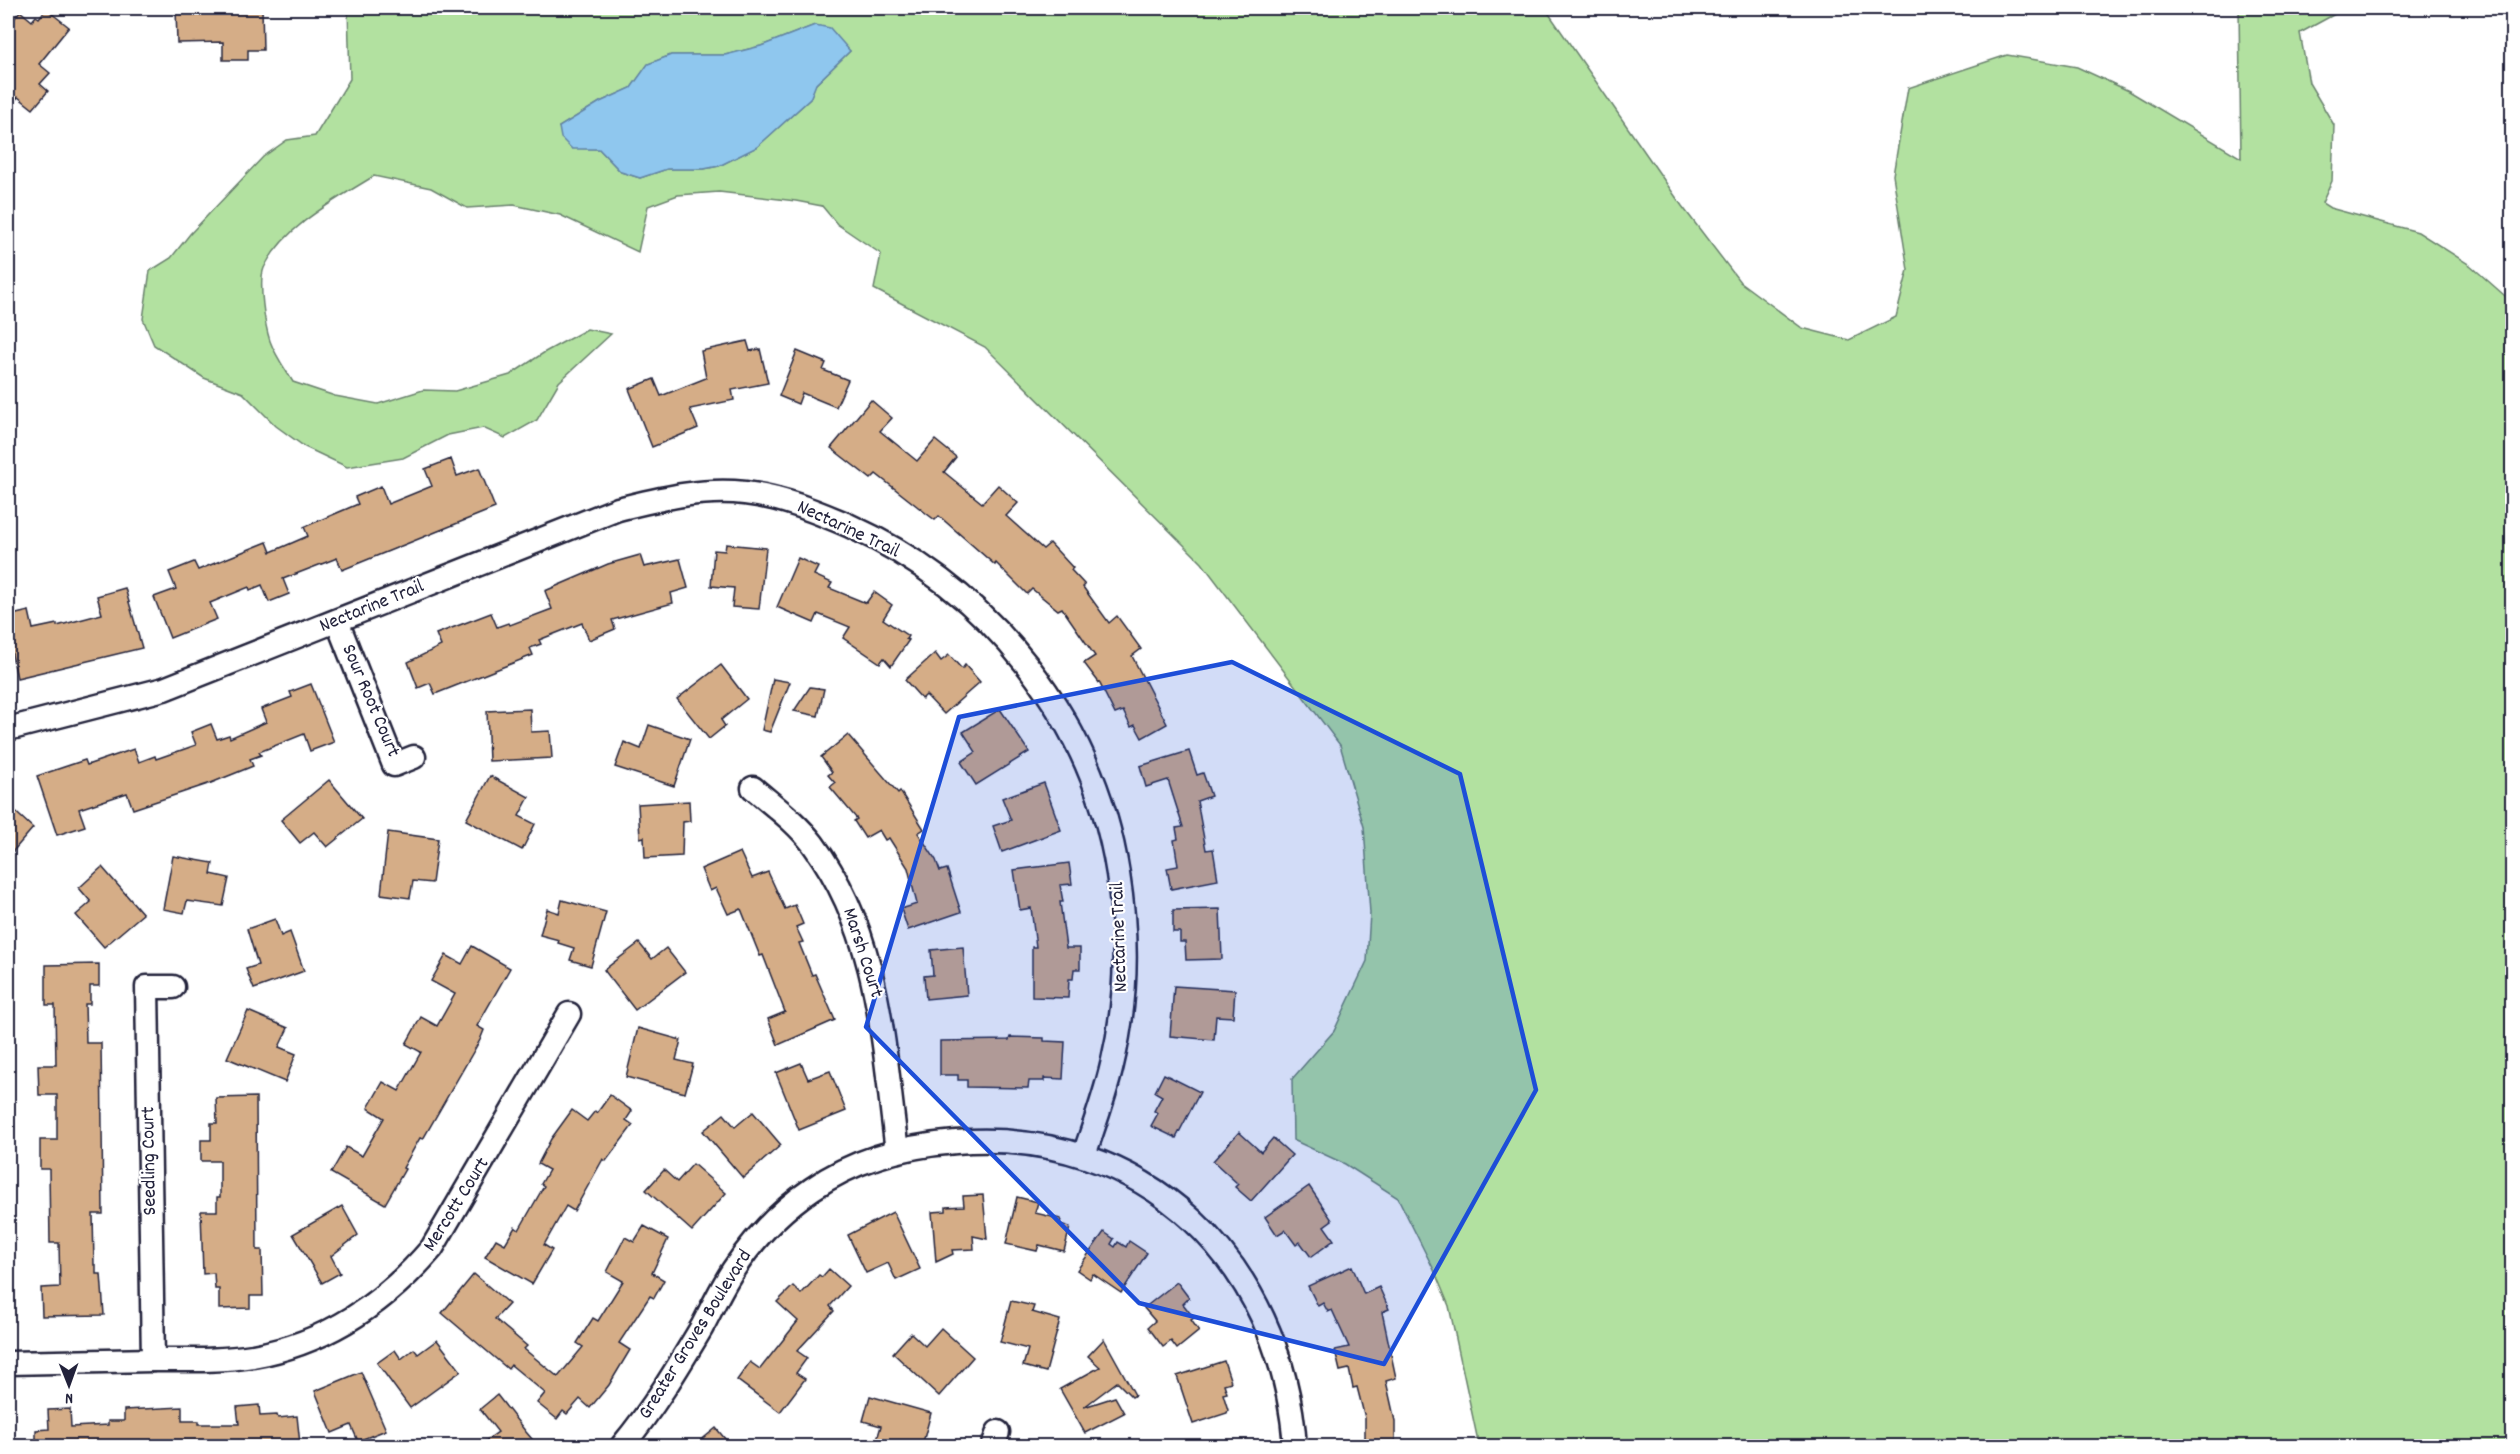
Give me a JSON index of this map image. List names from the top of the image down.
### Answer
{
  "streets": {
    "street": [
      "Nectarine Trail",
      "Sour Root Court",
      "Marsh Court",
      "Seedling Court",
      "Mercott Court",
      "Greater Groves Boulevard"
    ]
  },
  "crossings": [
    ["Nectarine Trail", "Sour Root Court"],
    ["Nectarine Trail", "Greater Groves Boulevard"],
    ["Marsh Court", "Greater Groves Boulevard"],
    ["Seedling Court", "Mercott Court"]
  ],
  "north": "bottom"
}
